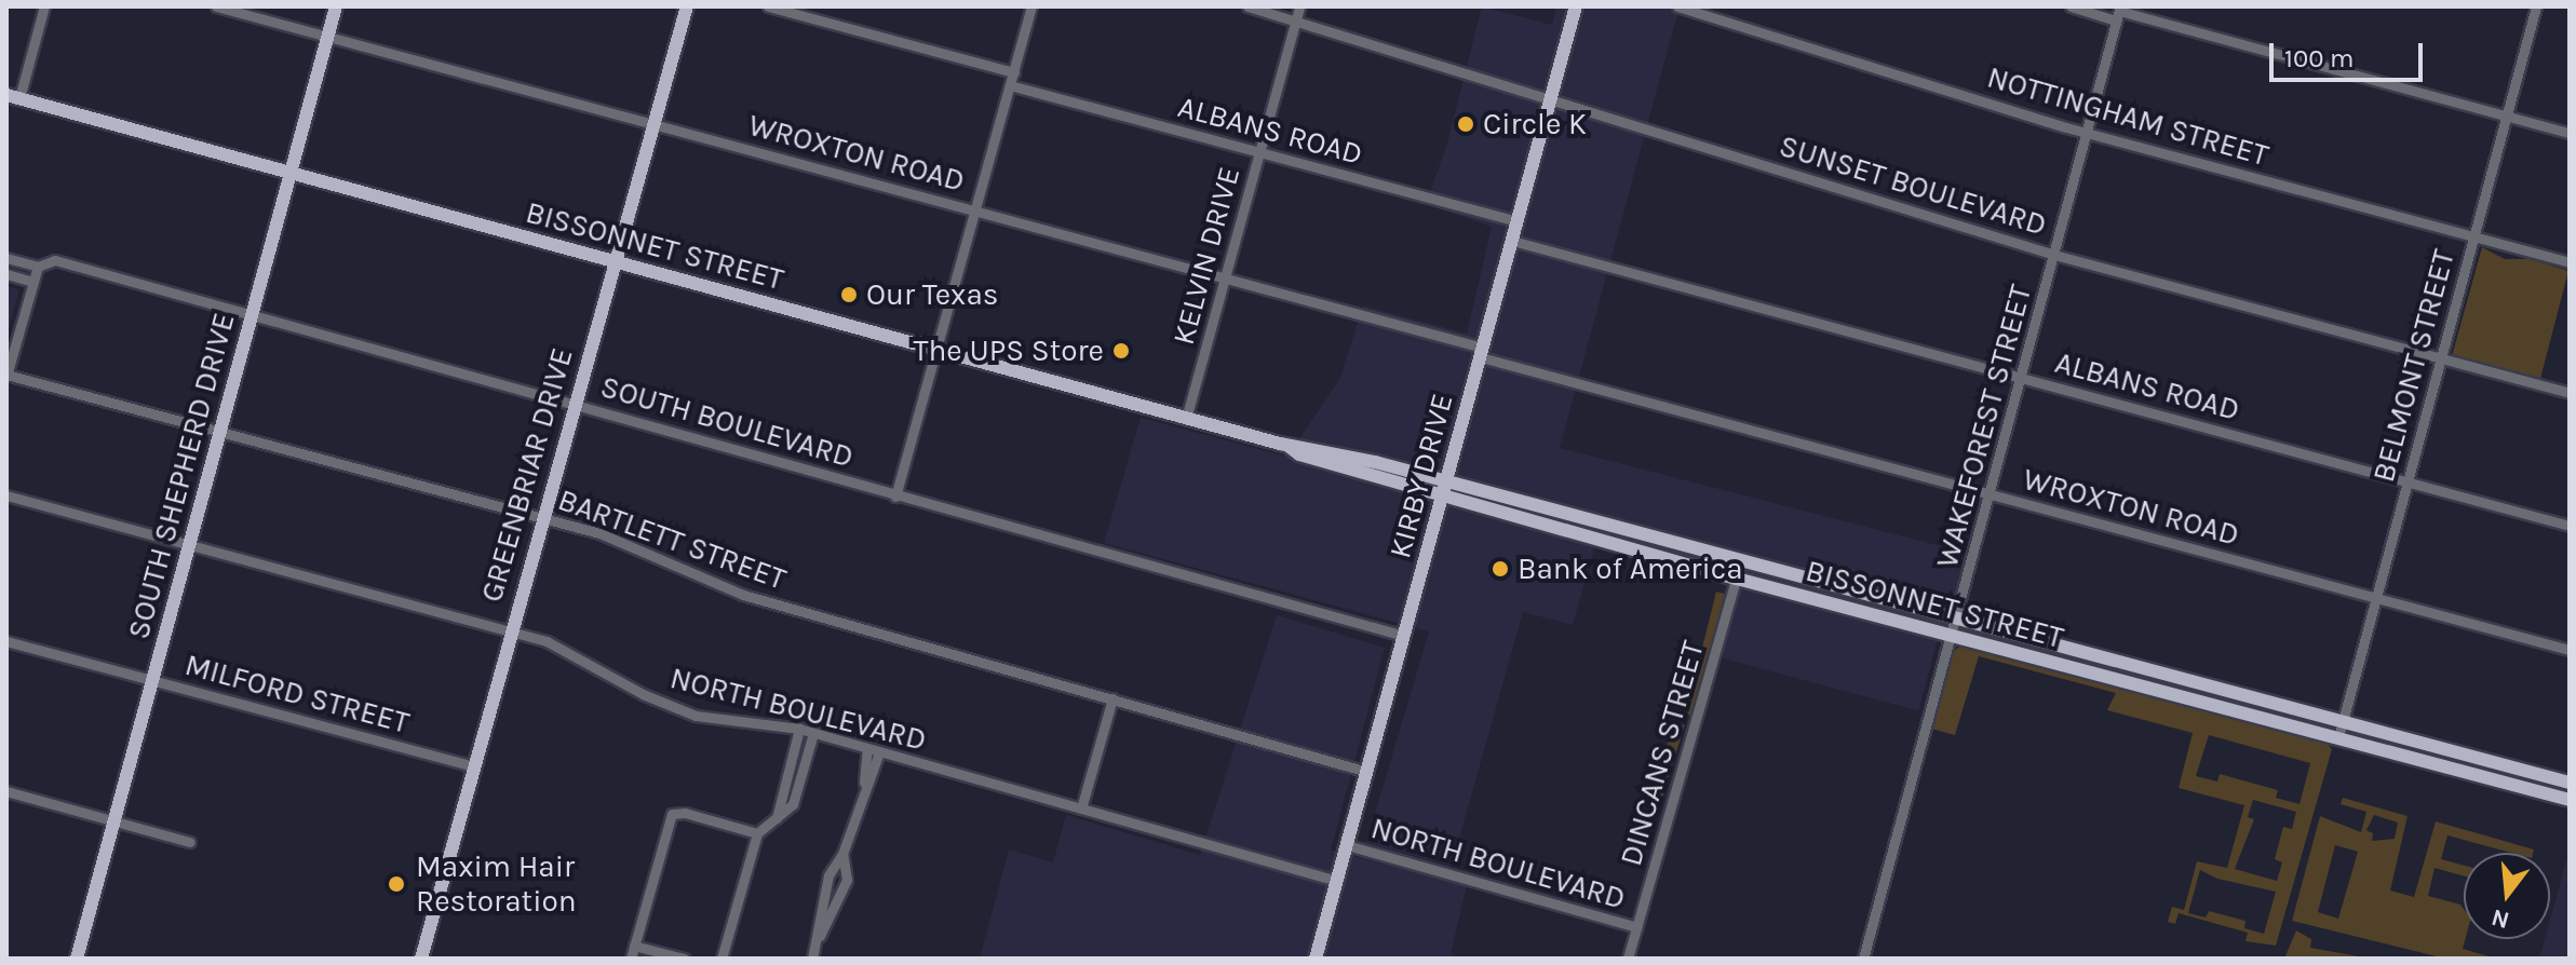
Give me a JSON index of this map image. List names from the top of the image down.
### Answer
{
  "streets": {
    "main road": [
      "BISSONNET STREET",
      "GREENBRIAR DRIVE",
      "SOUTH SHEPHERD DRIVE",
      "KIRBY DRIVE"
    ],
    "street": [
      "NOTTINGHAM STREET",
      "ALBANS ROAD",
      "WROXTON ROAD",
      "SUNSET BOULEVARD",
      "KELVIN DRIVE",
      "BELMONT STREET",
      "SOUTH BOULEVARD",
      "WAKEFOREST STREET",
      "BARTLETT STREET",
      "MILFORD STREET",
      "NORTH BOULEVARD",
      "DINCANS STREET"
    ]
  },
  "crossings": [
    ["NOTTINGHAM STREET", "BELMONT STREET"],
    ["NOTTINGHAM STREET", "WAKEFOREST STREET"],
    ["ALBANS ROAD", "KELVIN DRIVE"],
    ["ALBANS ROAD", "BELMONT STREET"],
    ["ALBANS ROAD", "WAKEFOREST STREET"],
    ["ALBANS ROAD", "KIRBY DRIVE"],
    ["WROXTON ROAD", "KELVIN DRIVE"],
    ["WROXTON ROAD", "BELMONT STREET"],
    ["WROXTON ROAD", "WAKEFOREST STREET"],
    ["WROXTON ROAD", "GREENBRIAR DRIVE"],
    ["WROXTON ROAD", "SOUTH SHEPHERD DRIVE"],
    ["WROXTON ROAD", "KIRBY DRIVE"],
    ["SUNSET BOULEVARD", "KELVIN DRIVE"],
    ["SUNSET BOULEVARD", "BELMONT STREET"],
    ["SUNSET BOULEVARD", "WAKEFOREST STREET"],
    ["SUNSET BOULEVARD", "KIRBY DRIVE"],
    ["BISSONNET STREET", "KELVIN DRIVE"],
    ["BISSONNET STREET", "BELMONT STREET"],
    ["BISSONNET STREET", "WAKEFOREST STREET"],
    ["BISSONNET STREET", "GREENBRIAR DRIVE"],
    ["BISSONNET STREET", "SOUTH SHEPHERD DRIVE"],
    ["BISSONNET STREET", "KIRBY DRIVE"],
    ["BISSONNET STREET", "DINCANS STREET"],
    ["SOUTH BOULEVARD", "GREENBRIAR DRIVE"],
    ["SOUTH BOULEVARD", "SOUTH SHEPHERD DRIVE"],
    ["SOUTH BOULEVARD", "KIRBY DRIVE"],
    ["GREENBRIAR DRIVE", "BARTLETT STREET"],
    ["GREENBRIAR DRIVE", "MILFORD STREET"],
    ["GREENBRIAR DRIVE", "NORTH BOULEVARD"],
    ["SOUTH SHEPHERD DRIVE", "BARTLETT STREET"],
    ["SOUTH SHEPHERD DRIVE", "MILFORD STREET"],
    ["SOUTH SHEPHERD DRIVE", "NORTH BOULEVARD"],
    ["KIRBY DRIVE", "BARTLETT STREET"],
    ["KIRBY DRIVE", "NORTH BOULEVARD"],
    ["NORTH BOULEVARD", "DINCANS STREET"]
  ],
  "places": [
    "Circle K",
    "Our Texas",
    "The UPS Store",
    "Bank of America",
    "Maxim Hair Restoration"
  ],
  "scale_bar": "100 m",
  "north": "bottom"
}
